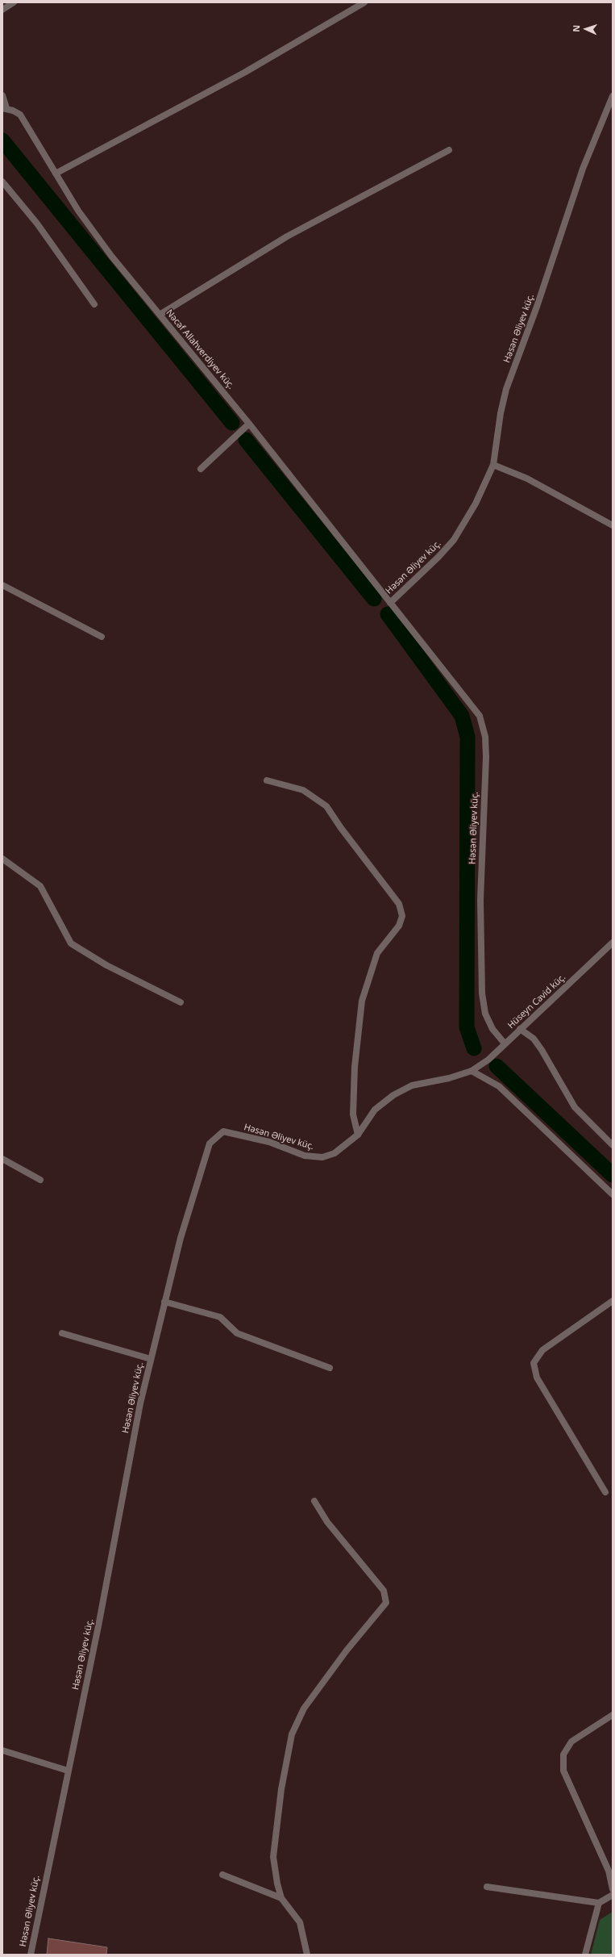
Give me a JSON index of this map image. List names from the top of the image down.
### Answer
{
  "streets": {
    "street": ["Həsən Əliyev küç.", "Nəcəf Allahverdiyev küç.", "Hüseyn Cavid küç."]
  },
  "crossings": [
    ["Həsən Əliyev küç.", "Nəcəf Allahverdiyev küç."],
    ["Həsən Əliyev küç.", "Hüseyn Cavid küç."]
  ],
  "north": "left"
}
